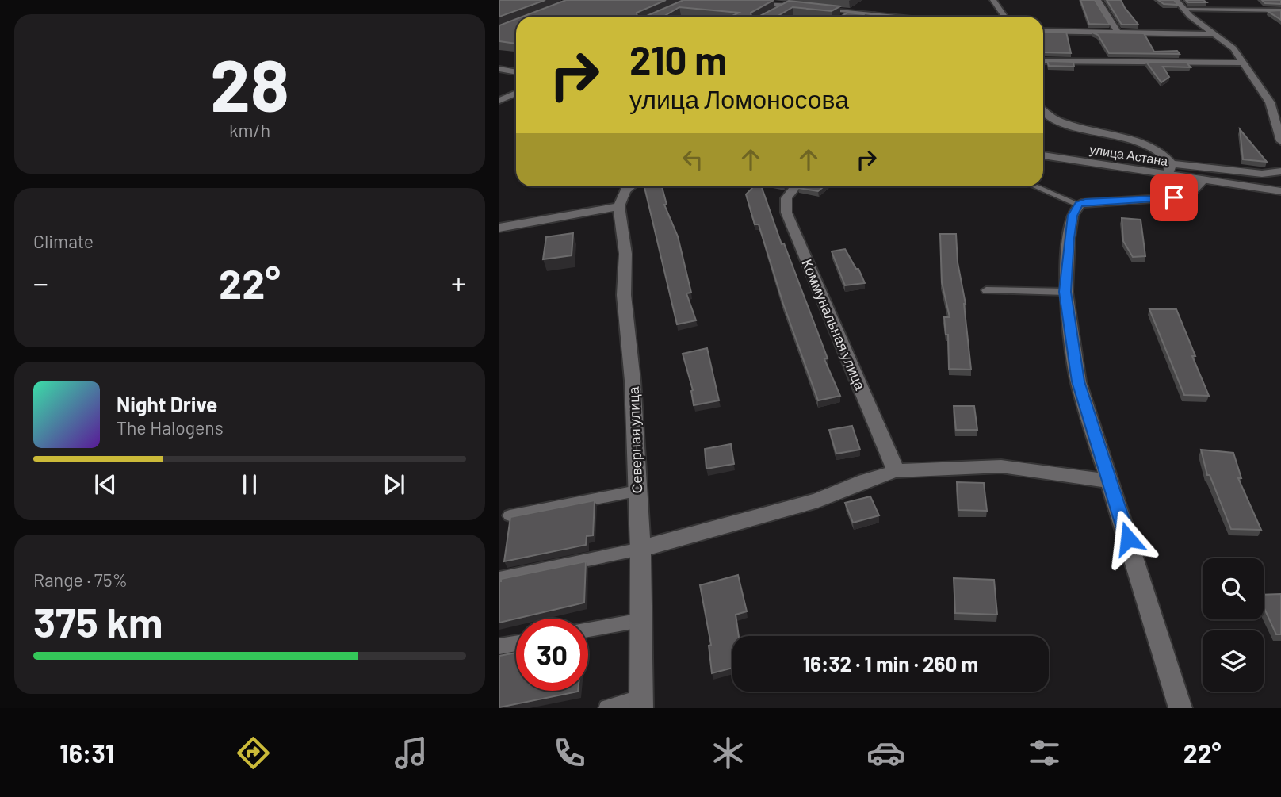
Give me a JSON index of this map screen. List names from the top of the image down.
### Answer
{
  "streets": {
    "street": ["улица Астана", "Коммунальная улица", "Северная улица"]
  },
  "page": {
    "tile": [
      ["28", "km/h"],
      "Climate",
      ["Range · 75%", "375 km"]
    ],
    "turn": ["210 m", "улица Ломоносова"],
    "heat": ["−", "22°", "+"],
    "song": ["Night Drive", "The Halogens"],
    "limit": "30",
    "trip": "16:32 · 1 min · 260 m",
    "tabs": ["16:31", "22°"]
  }
}
